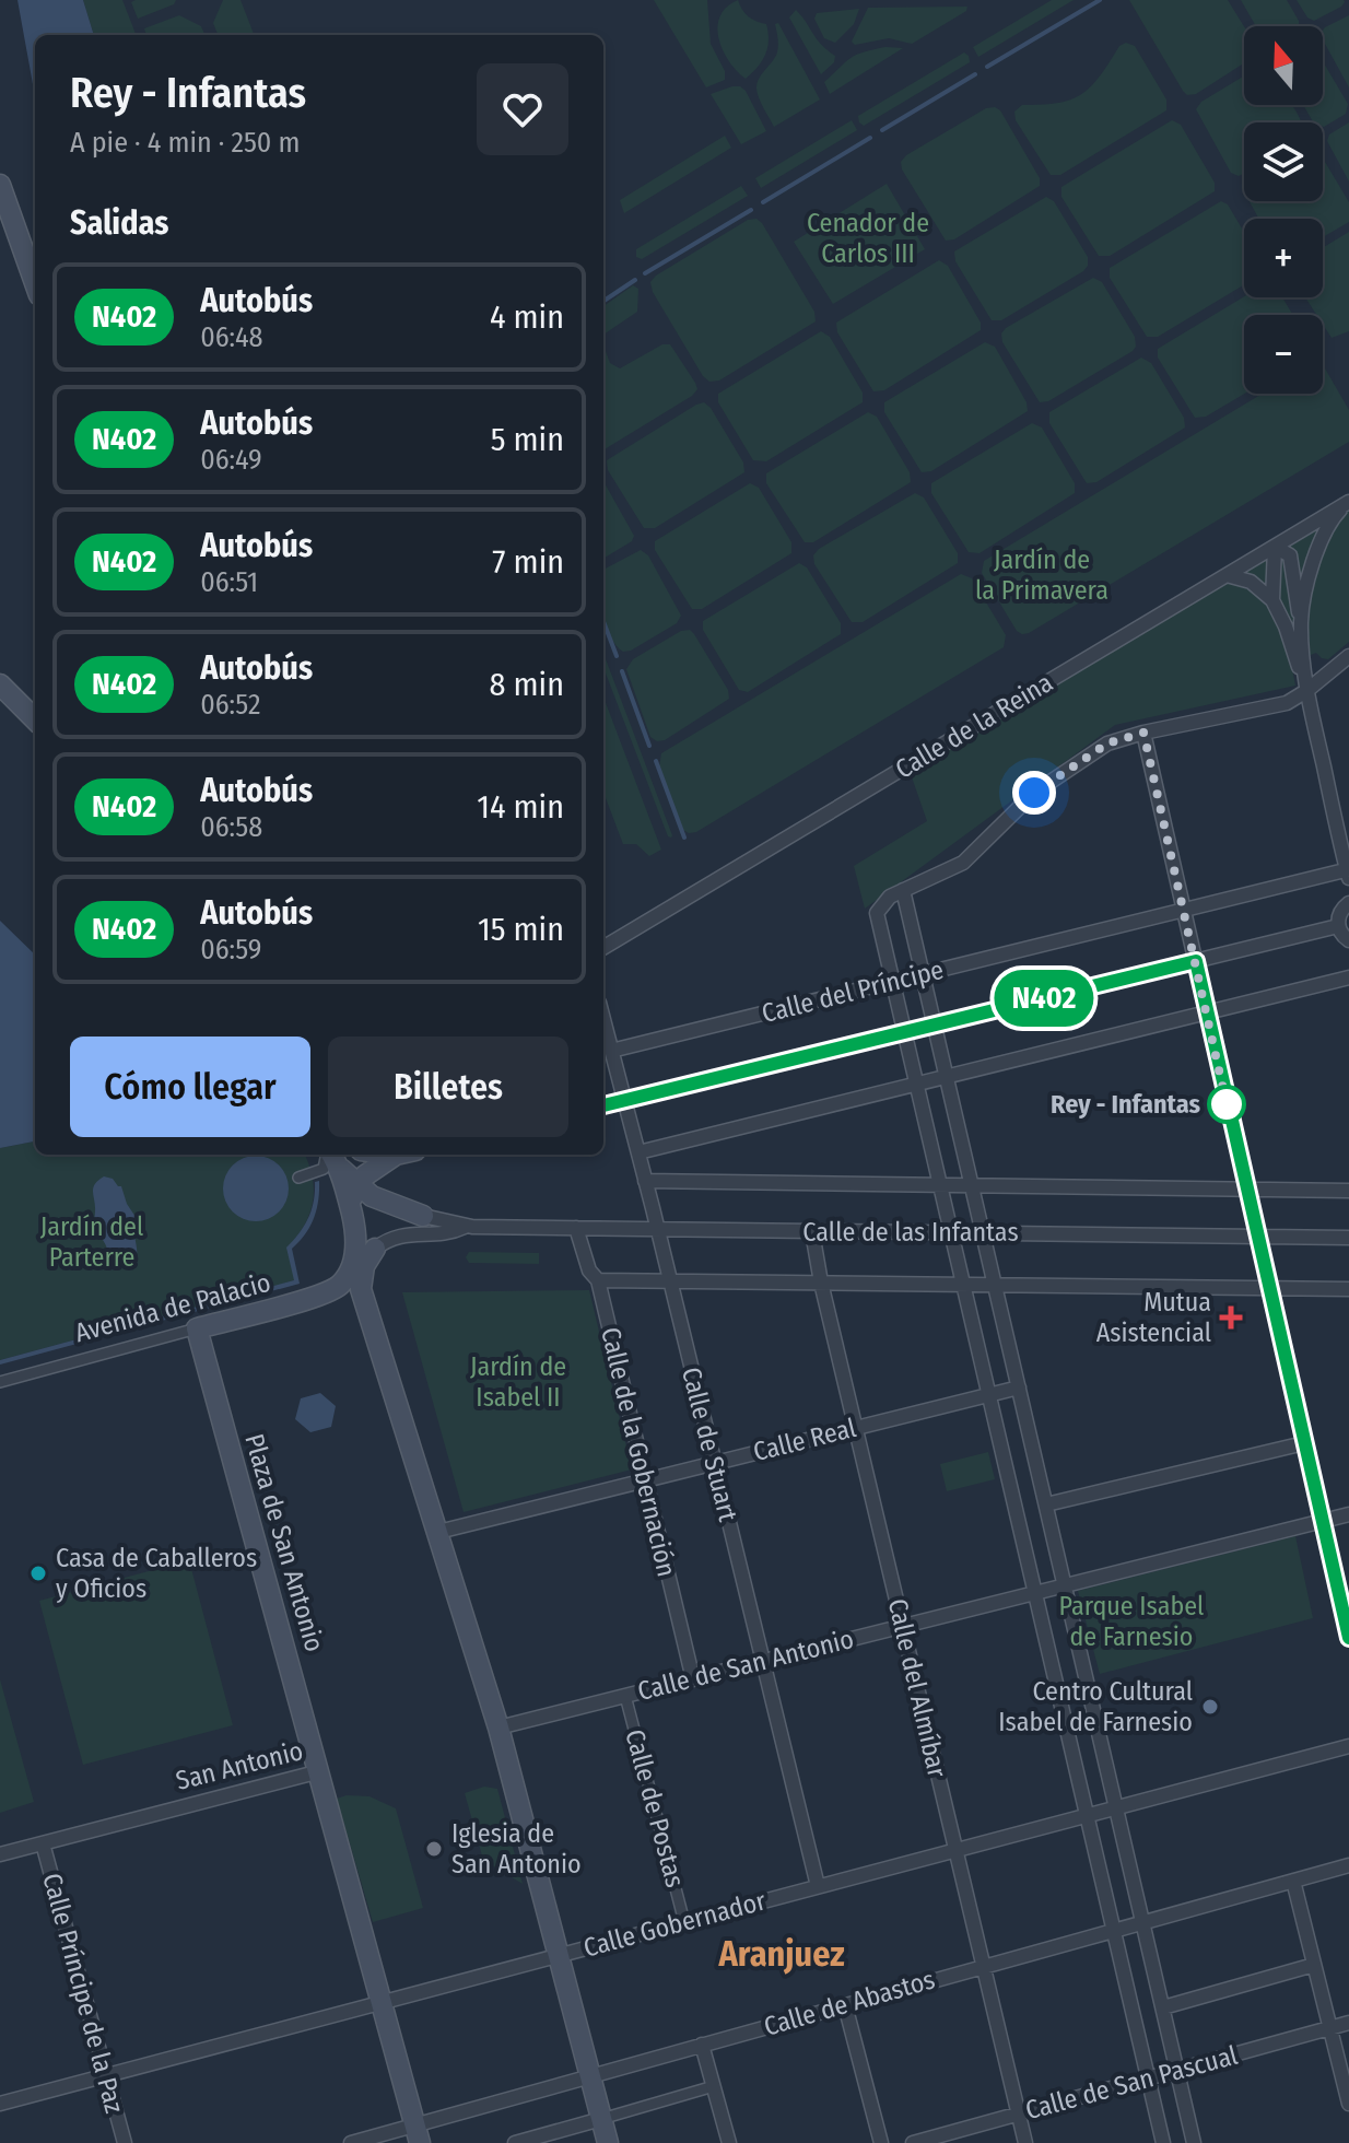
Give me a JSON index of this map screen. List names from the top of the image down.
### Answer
{
  "streets": {
    "main road": ["Avenida de Palacio", "Plaza de San Antonio", "San Antonio"],
    "street": [
      "Calle de la Reina",
      "Calle del Príncipe",
      "Calle de las Infantas",
      "Calle Real",
      "Calle de Stuart",
      "Calle de la Gobernación",
      "Calle de San Antonio",
      "Calle del Almíbar",
      "Calle de Postas",
      "Calle Gobernador",
      "Calle Príncipe de la Paz",
      "Calle de Abastos",
      "Calle de San Pascual"
    ]
  },
  "crossings": [
    ["Calle del Príncipe", "Calle de Stuart"],
    ["Calle de las Infantas", "Calle de Stuart"],
    ["Calle de las Infantas", "Calle de la Gobernación"],
    ["Calle de las Infantas", "Calle del Almíbar"],
    ["Avenida de Palacio", "Plaza de San Antonio"],
    ["Calle Real", "Calle de Stuart"],
    ["Calle Real", "Calle de la Gobernación"],
    ["Calle Real", "Calle del Almíbar"],
    ["Calle de Stuart", "Calle de San Antonio"],
    ["Calle de Stuart", "Calle Gobernador"],
    ["Calle de la Gobernación", "Calle de San Antonio"],
    ["Plaza de San Antonio", "San Antonio"],
    ["Calle de San Antonio", "Calle del Almíbar"],
    ["Calle de San Antonio", "Calle de Postas"],
    ["Calle del Almíbar", "Calle Gobernador"],
    ["Calle del Almíbar", "Calle de Abastos"],
    ["Calle del Almíbar", "Calle de San Pascual"],
    ["San Antonio", "Calle Gobernador"],
    ["San Antonio", "Calle Príncipe de la Paz"],
    ["San Antonio", "Calle de Abastos"],
    ["Calle de Postas", "Calle Gobernador"],
    ["Calle Gobernador", "Calle Príncipe de la Paz"]
  ],
  "districts": ["Aranjuez"],
  "parks": [
    "Cenador de Carlos III",
    "Jardín de la Primavera",
    "Jardín del Parterre",
    "Jardín de Isabel II",
    "Parque Isabel de Farnesio"
  ],
  "places": {
    "other": [
      "Rey - Infantas",
      "Casa de Caballeros y Oficios",
      "Centro Cultural Isabel de Farnesio",
      "Iglesia de San Antonio"
    ],
    "health": ["Mutua Asistencial"]
  },
  "lines": ["bus line N402"],
  "north": "top",
  "page": {
    "on_map": "N402",
    "map_buttons": ["+", "−"],
    "heading": [
      ["Rey - Infantas", "A pie · 4 min · 250 m"],
      "Salidas"
    ],
    "list": [
      {
        "mark": "N402",
        "name": "Autobús",
        "note": "06:48",
        "value": "4 min"
      },
      {
        "mark": "N402",
        "name": "Autobús",
        "note": "06:49",
        "value": "5 min"
      },
      {
        "mark": "N402",
        "name": "Autobús",
        "note": "06:51",
        "value": "7 min"
      },
      {
        "mark": "N402",
        "name": "Autobús",
        "note": "06:52",
        "value": "8 min"
      },
      {
        "mark": "N402",
        "name": "Autobús",
        "note": "06:58",
        "value": "14 min"
      },
      {
        "mark": "N402",
        "name": "Autobús",
        "note": "06:59",
        "value": "15 min"
      }
    ],
    "buttons": ["Cómo llegar", "Billetes"]
  }
}
